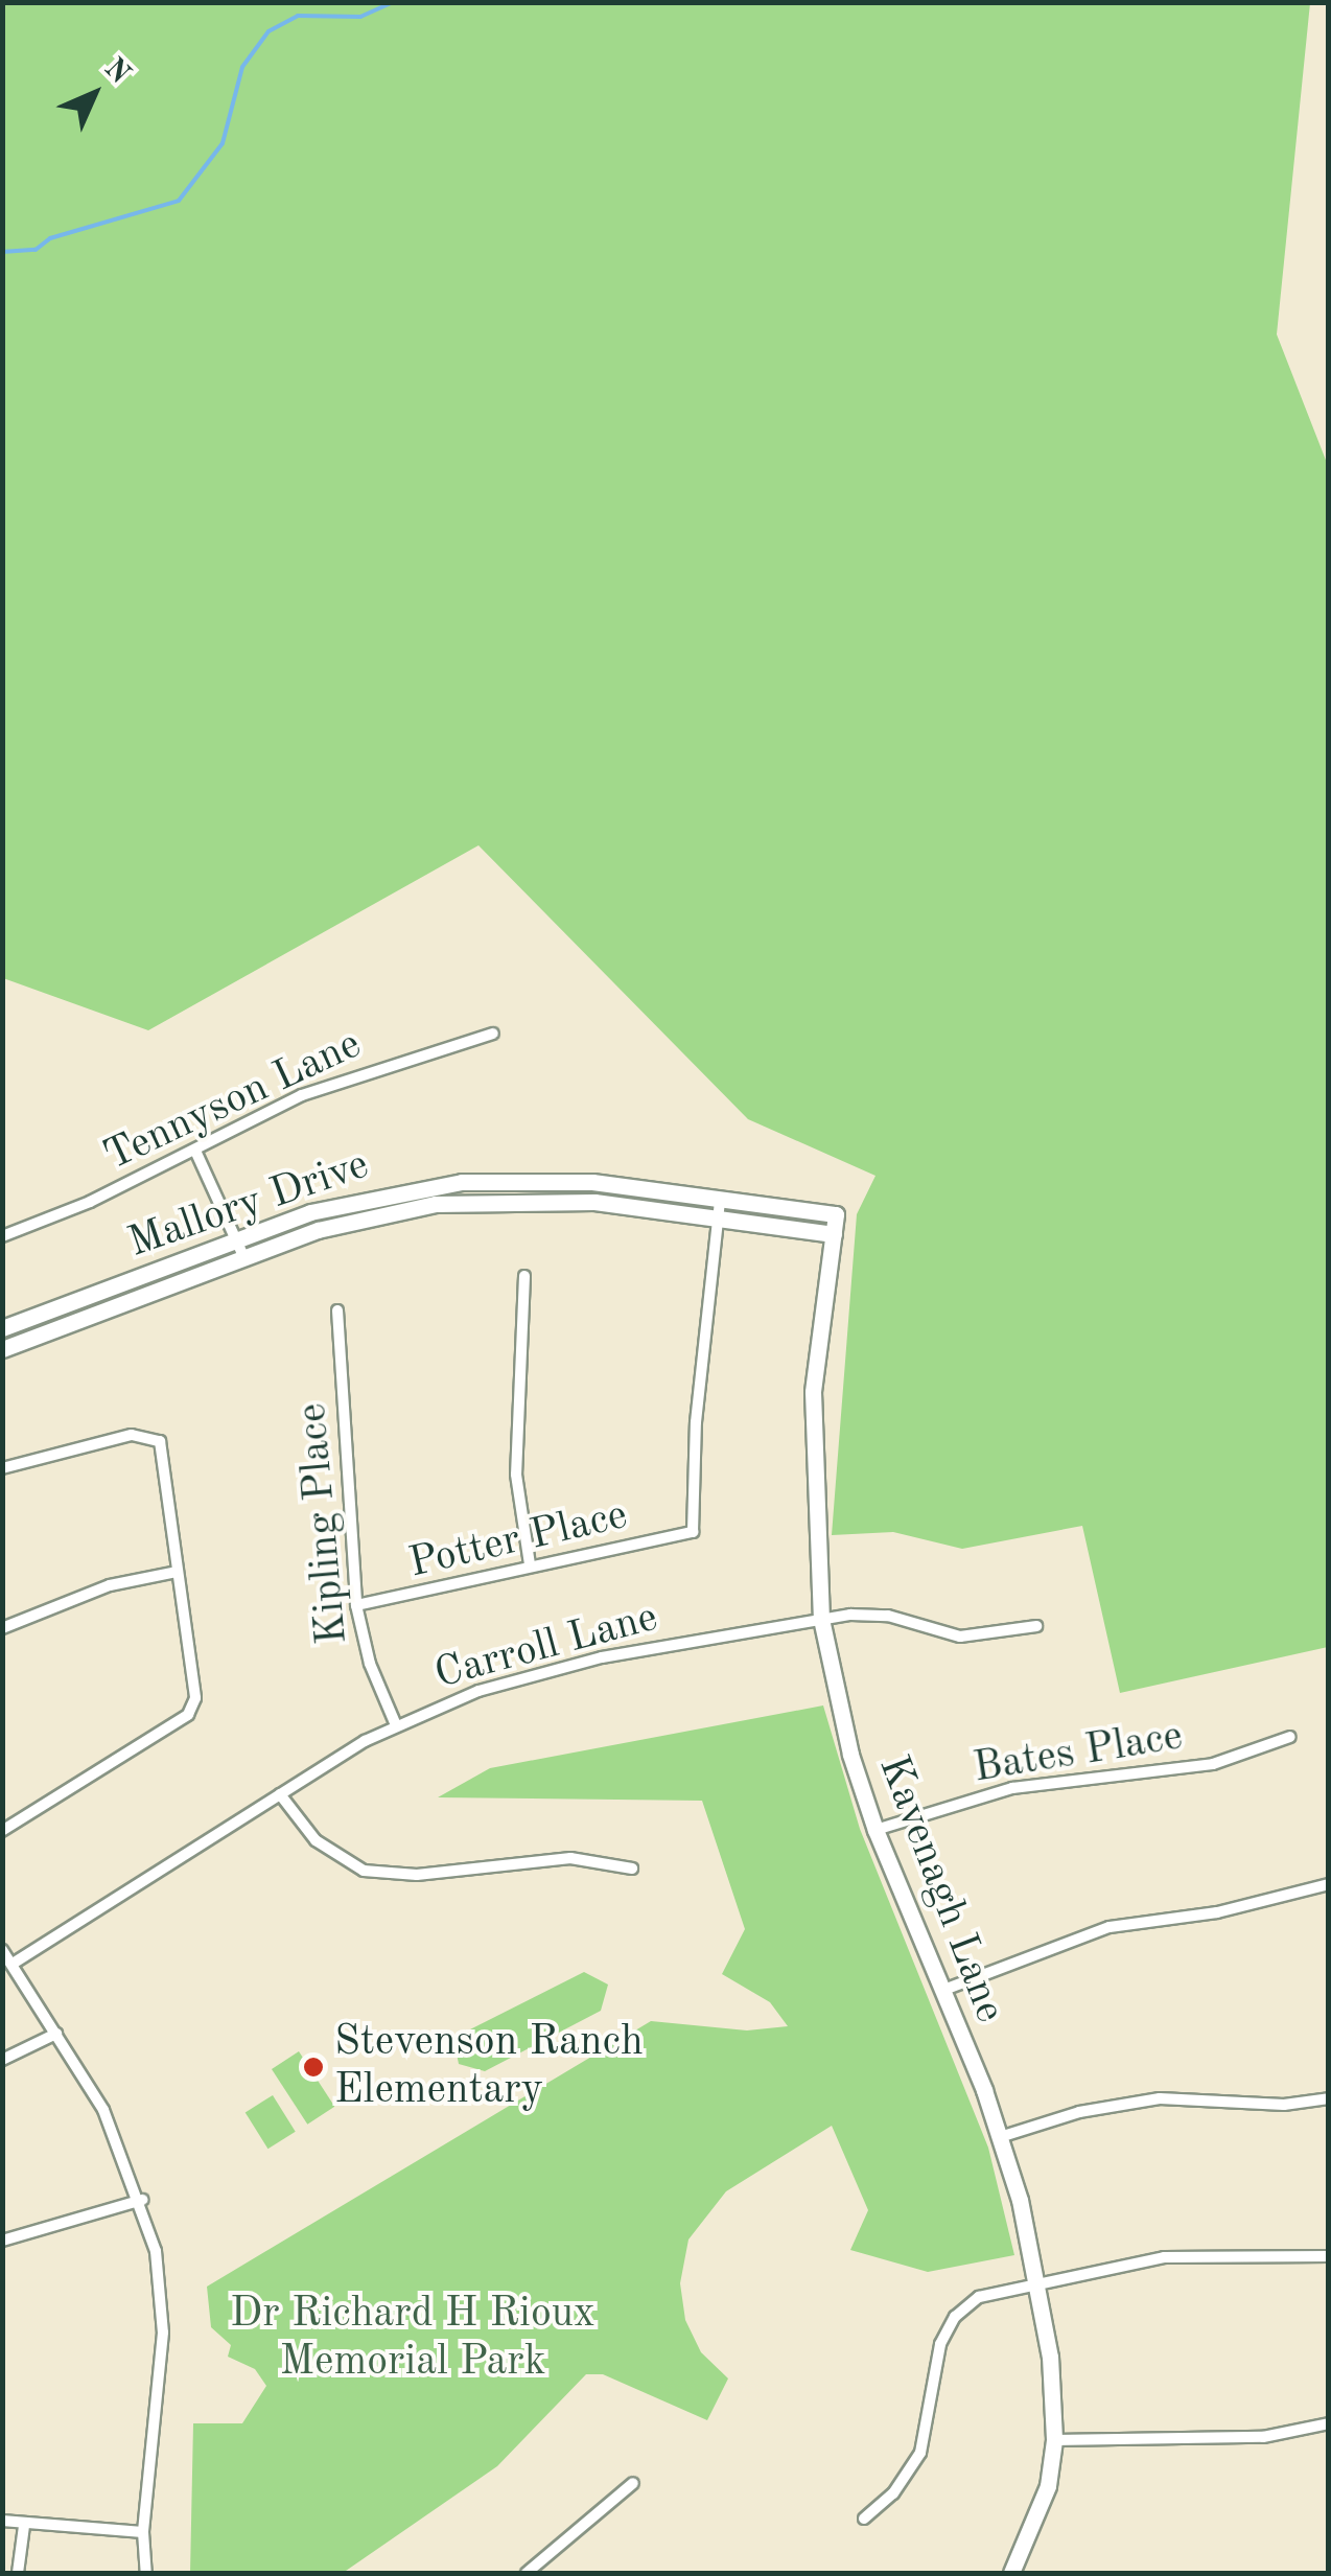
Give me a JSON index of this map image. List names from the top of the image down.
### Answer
{
  "streets": {
    "main road": ["Mallory Drive", "Kavenagh Lane"],
    "street": [
      "Tennyson Lane",
      "Kipling Place",
      "Potter Place",
      "Carroll Lane",
      "Bates Place"
    ]
  },
  "crossings": [
    ["Mallory Drive", "Kavenagh Lane"],
    ["Kipling Place", "Potter Place"],
    ["Kipling Place", "Carroll Lane"],
    ["Carroll Lane", "Kavenagh Lane"],
    ["Bates Place", "Kavenagh Lane"]
  ],
  "parks": ["Dr Richard H Rioux Memorial Park"],
  "places": ["Stevenson Ranch Elementary"],
  "north": "top right"
}
